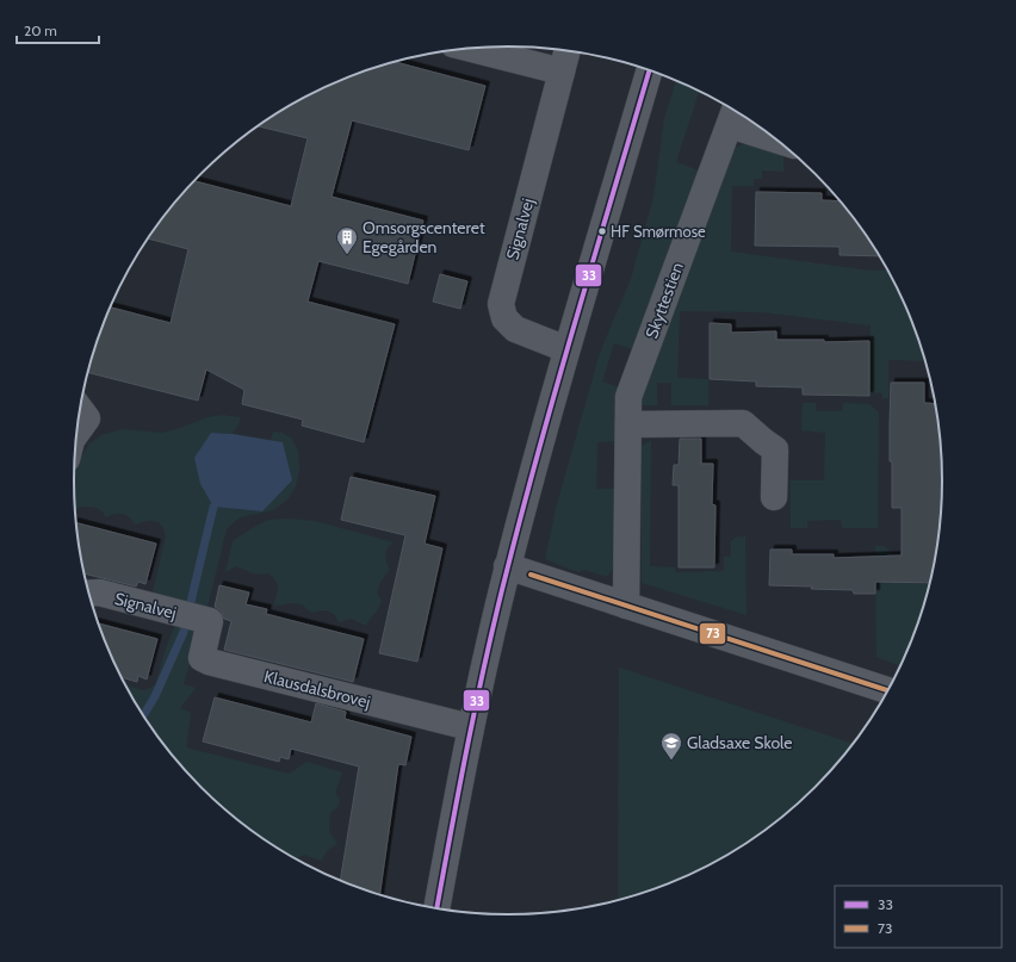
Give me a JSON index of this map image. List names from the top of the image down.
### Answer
{
  "streets": {
    "street": ["Signalvej", "Skyttestien", "Klausdalsbrovej"]
  },
  "crossings": [
    ["Signalvej", "Klausdalsbrovej"]
  ],
  "places": {
    "other": ["HF Smørmose"],
    "building": ["Omsorgscenteret Egegården"],
    "school or university": ["Gladsaxe Skole"]
  },
  "lines": ["transit line 33", "transit line 73"],
  "legend": ["33", "73"],
  "scale_bar": "20 m"
}
